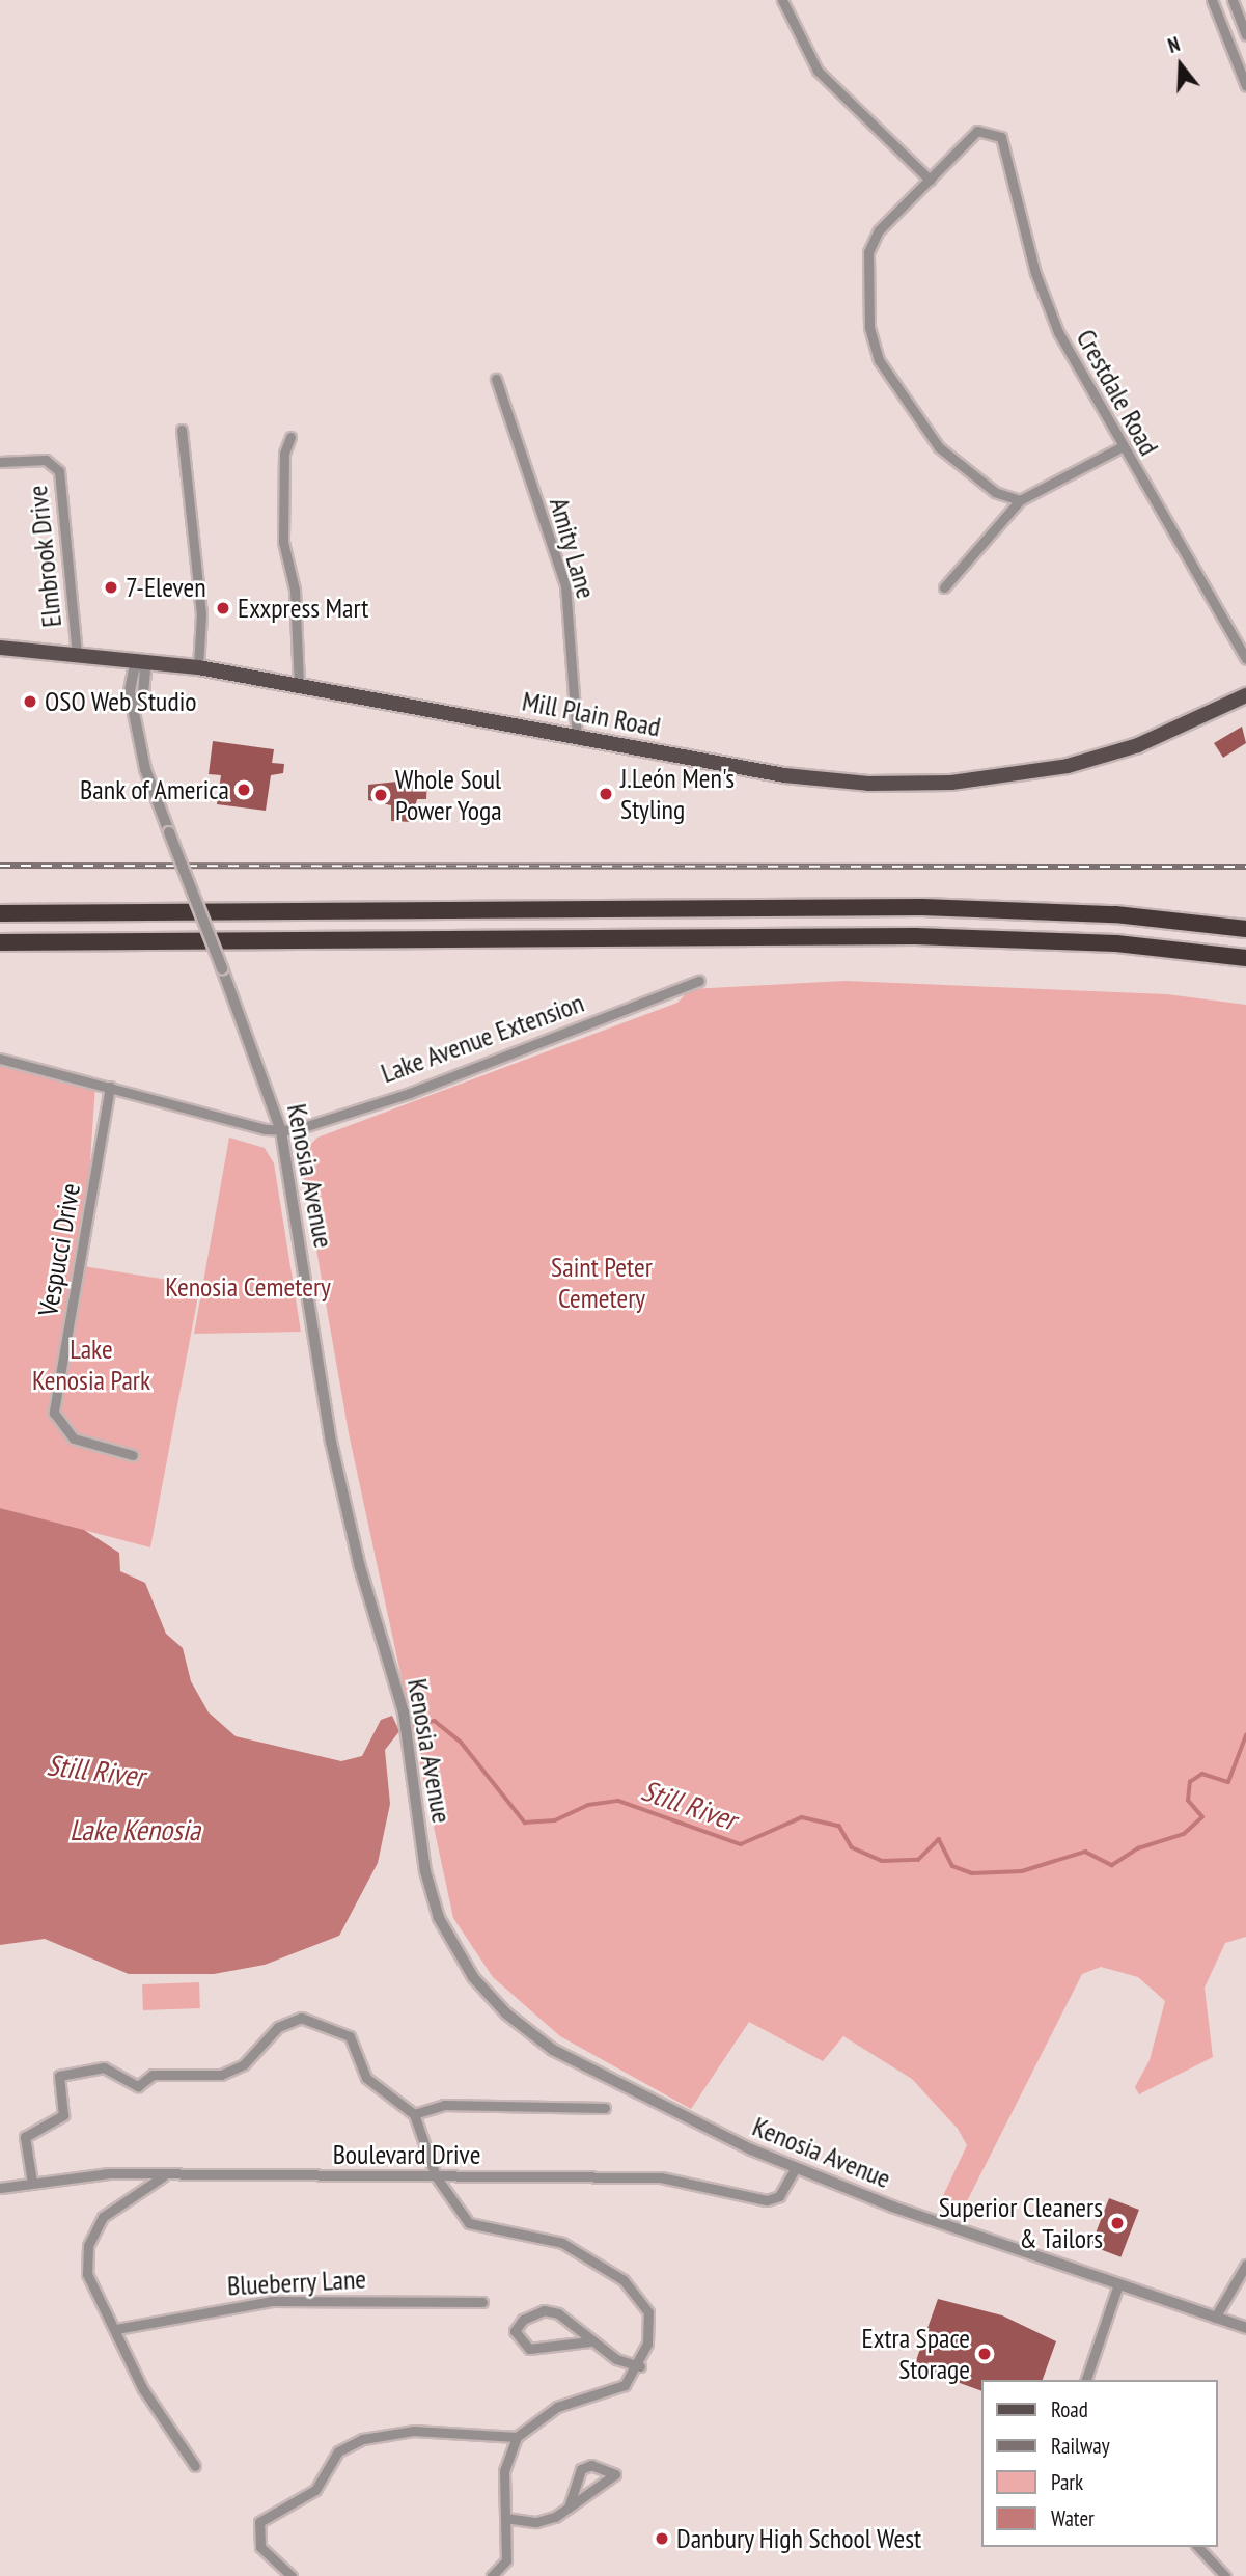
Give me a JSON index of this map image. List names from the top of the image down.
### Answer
{
  "streets": {
    "main road": ["Mill Plain Road"],
    "street": [
      "Crestdale Road",
      "Amity Lane",
      "Elmbrook Drive",
      "Lake Avenue Extension",
      "Kenosia Avenue",
      "Vespucci Drive",
      "Boulevard Drive",
      "Blueberry Lane"
    ]
  },
  "crossings": [
    ["Amity Lane", "Mill Plain Road"],
    ["Elmbrook Drive", "Mill Plain Road"],
    ["Mill Plain Road", "Kenosia Avenue"],
    ["Lake Avenue Extension", "Kenosia Avenue"],
    ["Kenosia Avenue", "Boulevard Drive"]
  ],
  "water": ["Still River", "Lake Kenosia"],
  "parks": ["Saint Peter Cemetery", "Kenosia Cemetery", "Lake Kenosia Park"],
  "places": [
    "7-Eleven",
    "Exxpress Mart",
    "OSO Web Studio",
    "Bank of America",
    "J.León Men's Styling",
    "Whole Soul Power Yoga",
    "Superior Cleaners & Tailors",
    "Extra Space Storage",
    "Danbury High School West"
  ],
  "legend": [
    "Road",
    "Railway",
    "Park",
    "Water"
  ],
  "north": "top"
}
